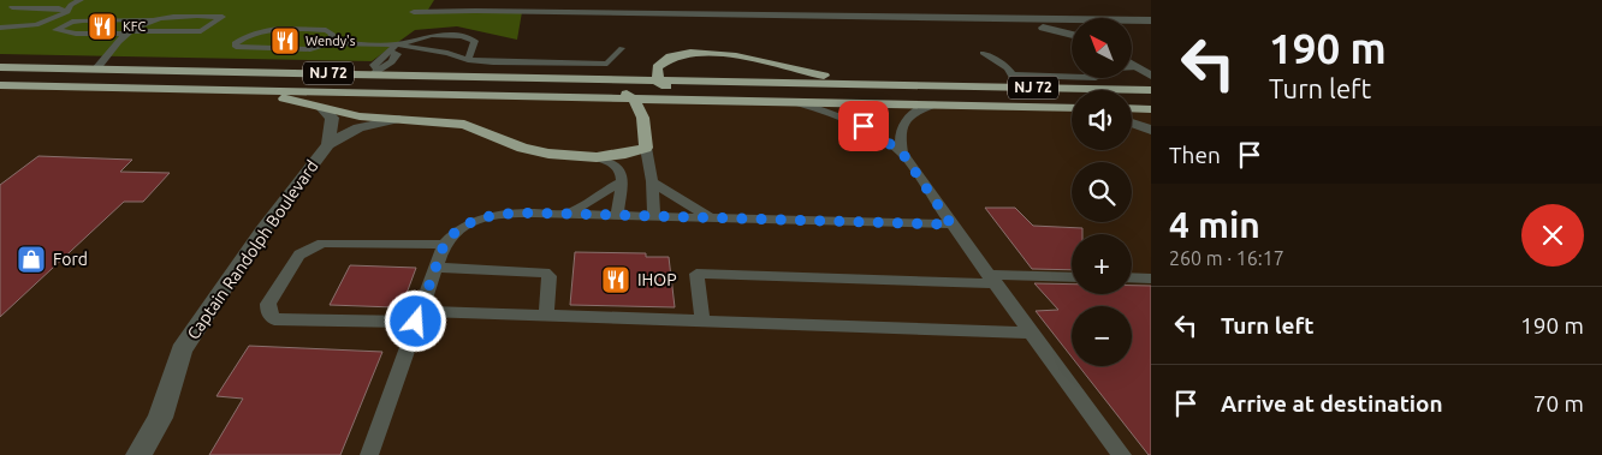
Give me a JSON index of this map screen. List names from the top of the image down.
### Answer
{
  "streets": {
    "highway": ["NJ 72"],
    "street": ["Captain Randolph Boulevard"]
  },
  "places": {
    "restaurant": ["KFC", "Wendy's", "IHOP"],
    "shop": ["Ford"]
  },
  "north": "top left",
  "page": {
    "turn": ["190 m", "Turn left"],
    "map_buttons": ["+", "−"],
    "then": "Then",
    "heading": ["4 min", "260 m · 16:17"],
    "list": [
      {
        "name": "Turn left",
        "value": "190 m"
      },
      {
        "name": "Arrive at destination",
        "value": "70 m"
      }
    ]
  }
}
